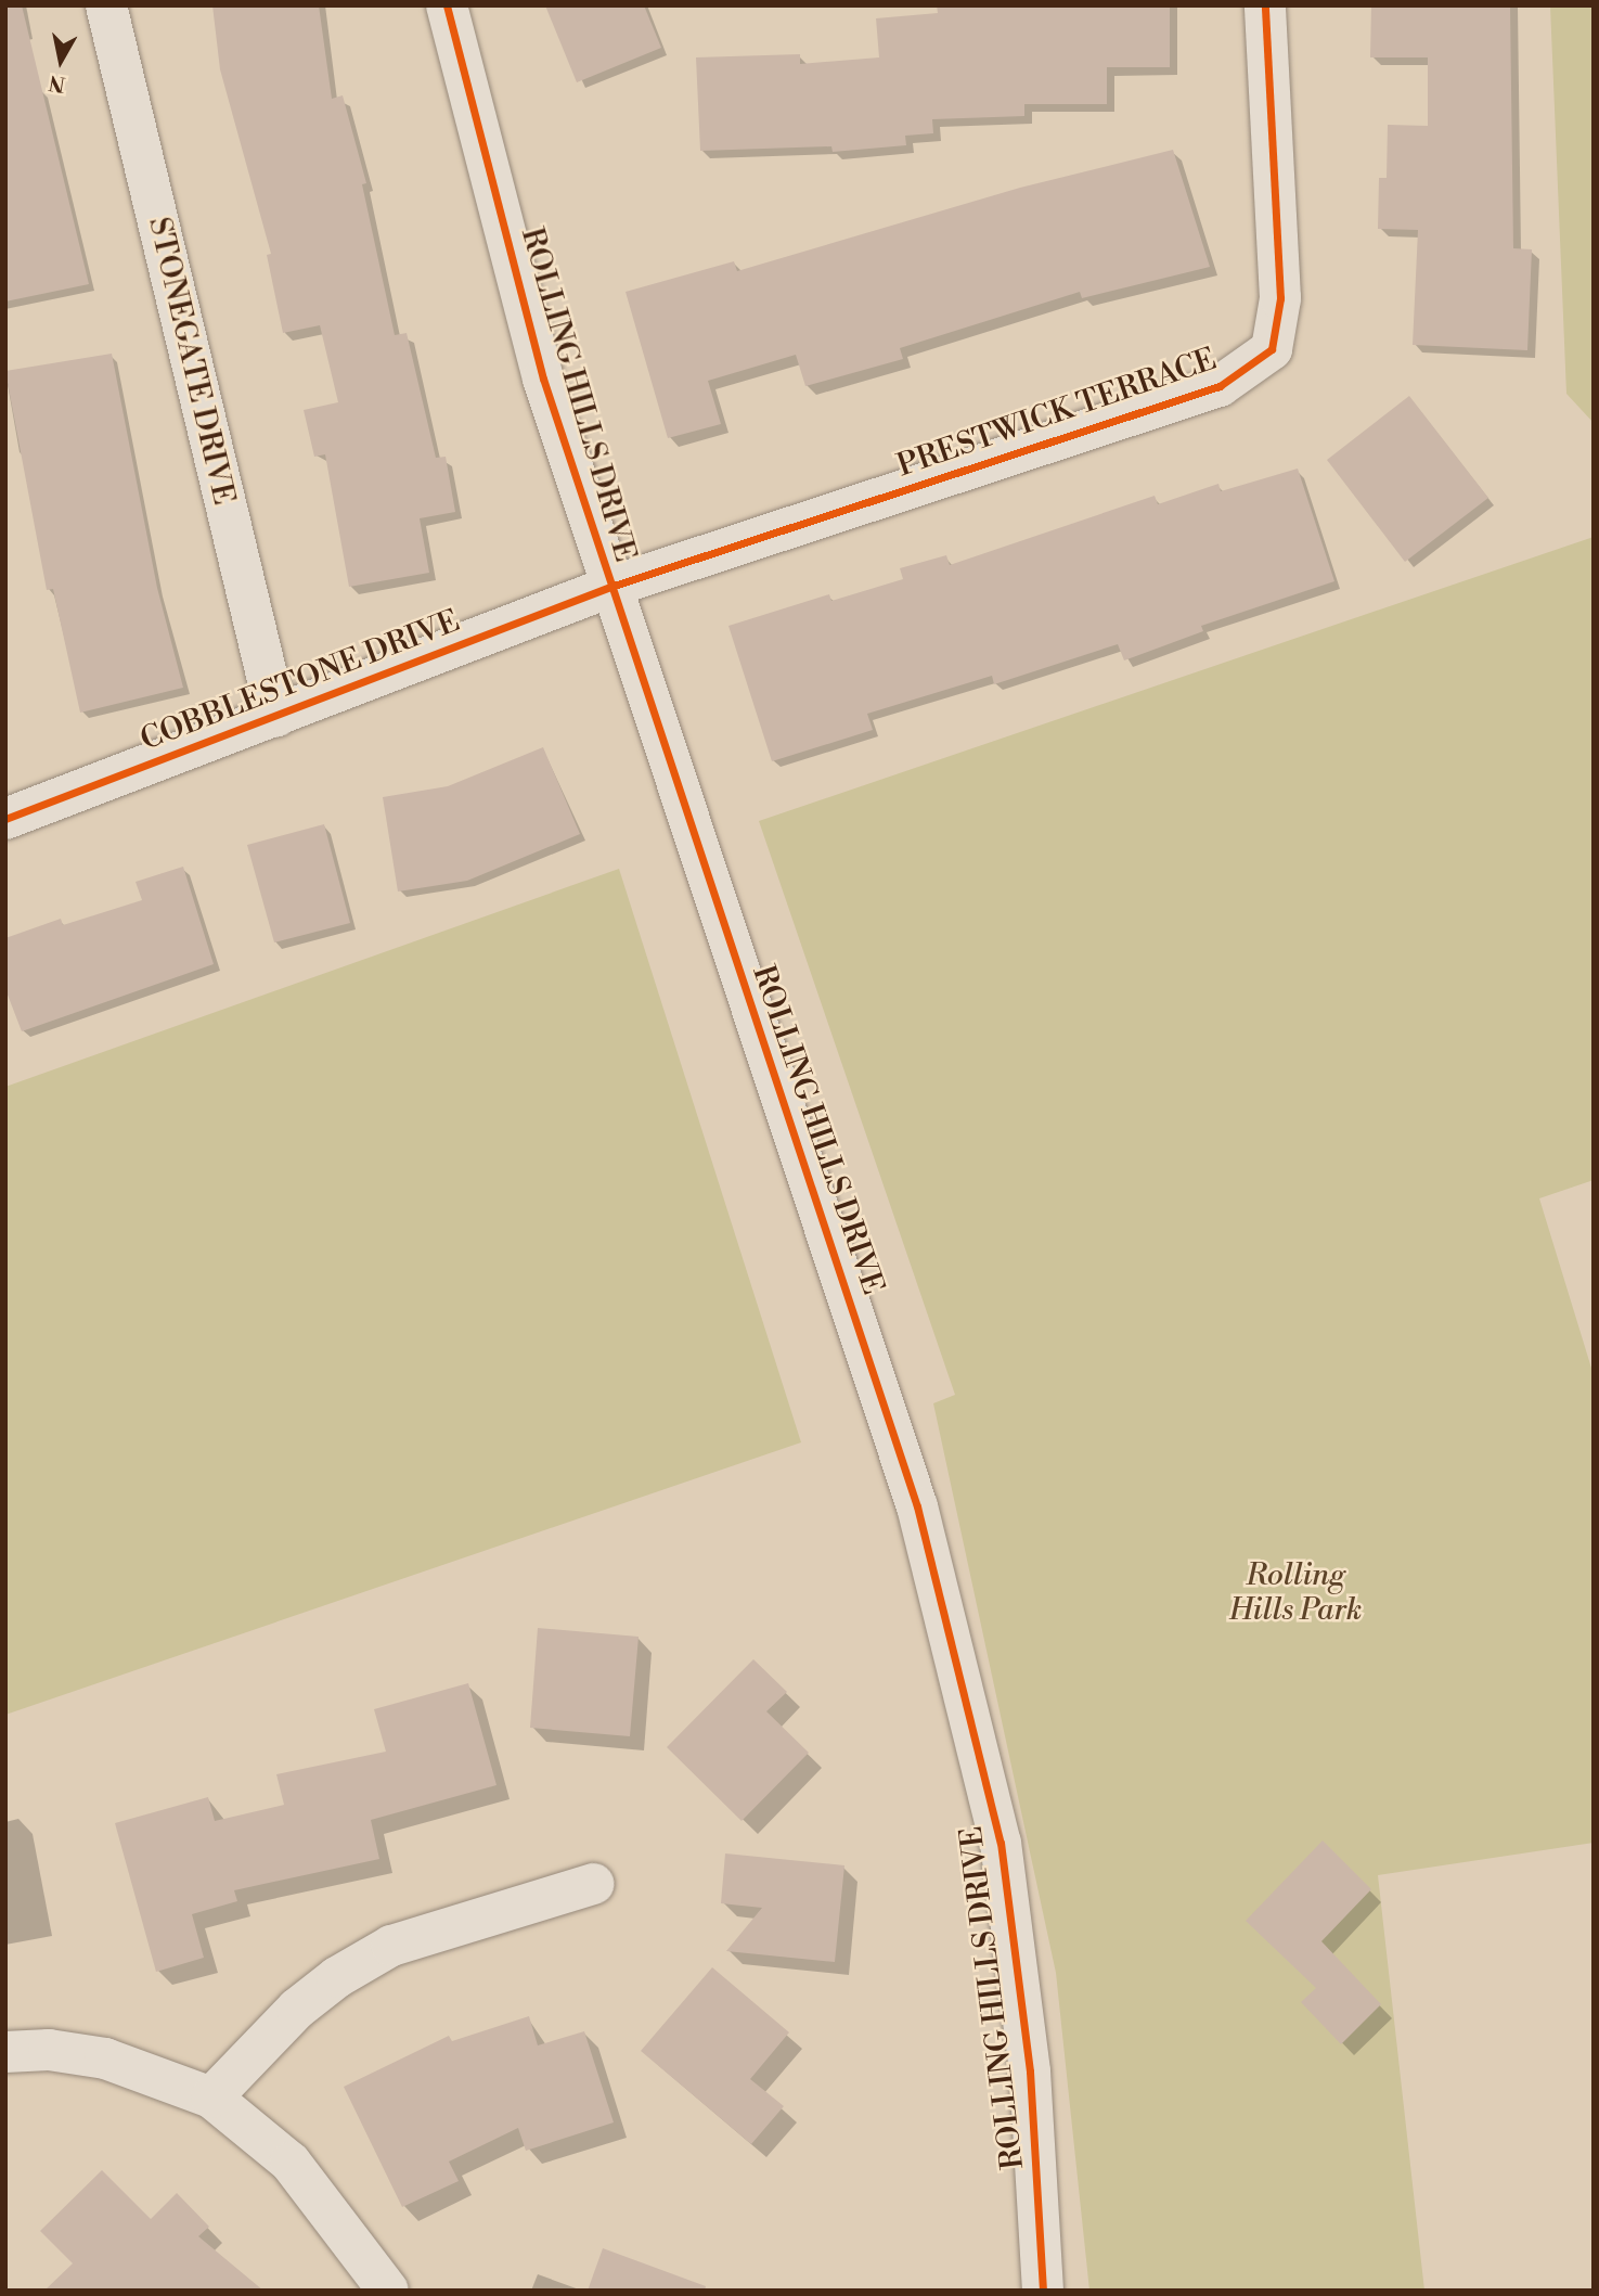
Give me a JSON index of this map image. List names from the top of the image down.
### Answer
{
  "streets": {
    "street": [
      "STONEGATE DRIVE",
      "ROLLING HILLS DRIVE",
      "PRESTWICK TERRACE",
      "COBBLESTONE DRIVE"
    ]
  },
  "crossings": [
    ["STONEGATE DRIVE", "COBBLESTONE DRIVE"],
    ["ROLLING HILLS DRIVE", "PRESTWICK TERRACE"],
    ["ROLLING HILLS DRIVE", "COBBLESTONE DRIVE"],
    ["PRESTWICK TERRACE", "COBBLESTONE DRIVE"]
  ],
  "parks": ["Rolling Hills Park"],
  "north": "bottom"
}
